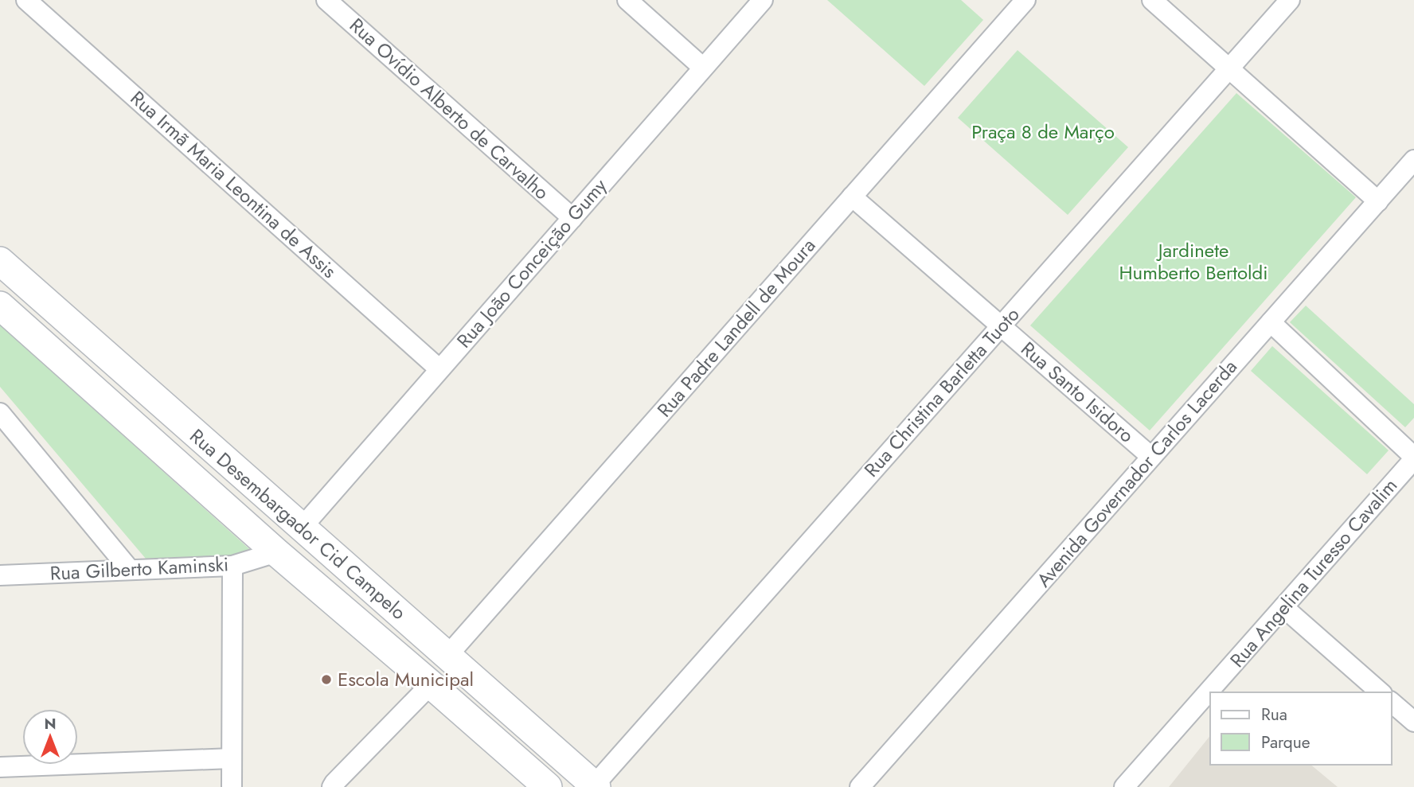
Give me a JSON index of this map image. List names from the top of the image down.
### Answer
{
  "streets": {
    "main road": ["Rua Desembargador Cid Campelo"],
    "street": [
      "Rua Ovídio Alberto de Carvalho",
      "Rua Irmã Maria Leontina de Assis",
      "Rua João Conceição Gumy",
      "Rua Padre Landell de Moura",
      "Rua Christina Barletta Tuoto",
      "Rua Santo Isidoro",
      "Avenida Governador Carlos Lacerda",
      "Rua Gilberto Kaminski",
      "Rua Angelina Turesso Cavalim"
    ]
  },
  "crossings": [
    ["Rua Ovídio Alberto de Carvalho", "Rua João Conceição Gumy"],
    ["Rua Irmã Maria Leontina de Assis", "Rua João Conceição Gumy"],
    ["Rua João Conceição Gumy", "Rua Desembargador Cid Campelo"],
    ["Rua Padre Landell de Moura", "Rua Santo Isidoro"],
    ["Rua Padre Landell de Moura", "Rua Desembargador Cid Campelo"],
    ["Rua Christina Barletta Tuoto", "Rua Santo Isidoro"],
    ["Rua Christina Barletta Tuoto", "Rua Desembargador Cid Campelo"],
    ["Rua Santo Isidoro", "Avenida Governador Carlos Lacerda"],
    ["Rua Desembargador Cid Campelo", "Rua Gilberto Kaminski"]
  ],
  "parks": ["Praça 8 de Março", "Jardinete Humberto Bertoldi"],
  "places": ["Escola Municipal"],
  "legend": ["Rua", "Parque"],
  "north": "top"
}
